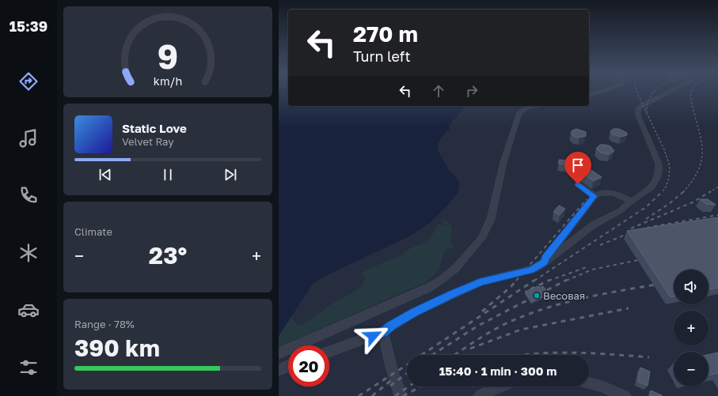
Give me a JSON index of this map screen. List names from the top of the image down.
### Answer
{
  "places": ["Весовая"],
  "page": {
    "tabs": "15:39",
    "turn": ["270 m", "Turn left"],
    "song": ["Static Love", "Velvet Ray"],
    "tile": [
      "Climate",
      ["Range · 78%", "390 km"]
    ],
    "heat": ["−", "23°", "+"],
    "map_buttons": ["+", "−"],
    "limit": "20",
    "trip": "15:40 · 1 min · 300 m",
    "gauge": ["9", "km/h"]
  }
}
